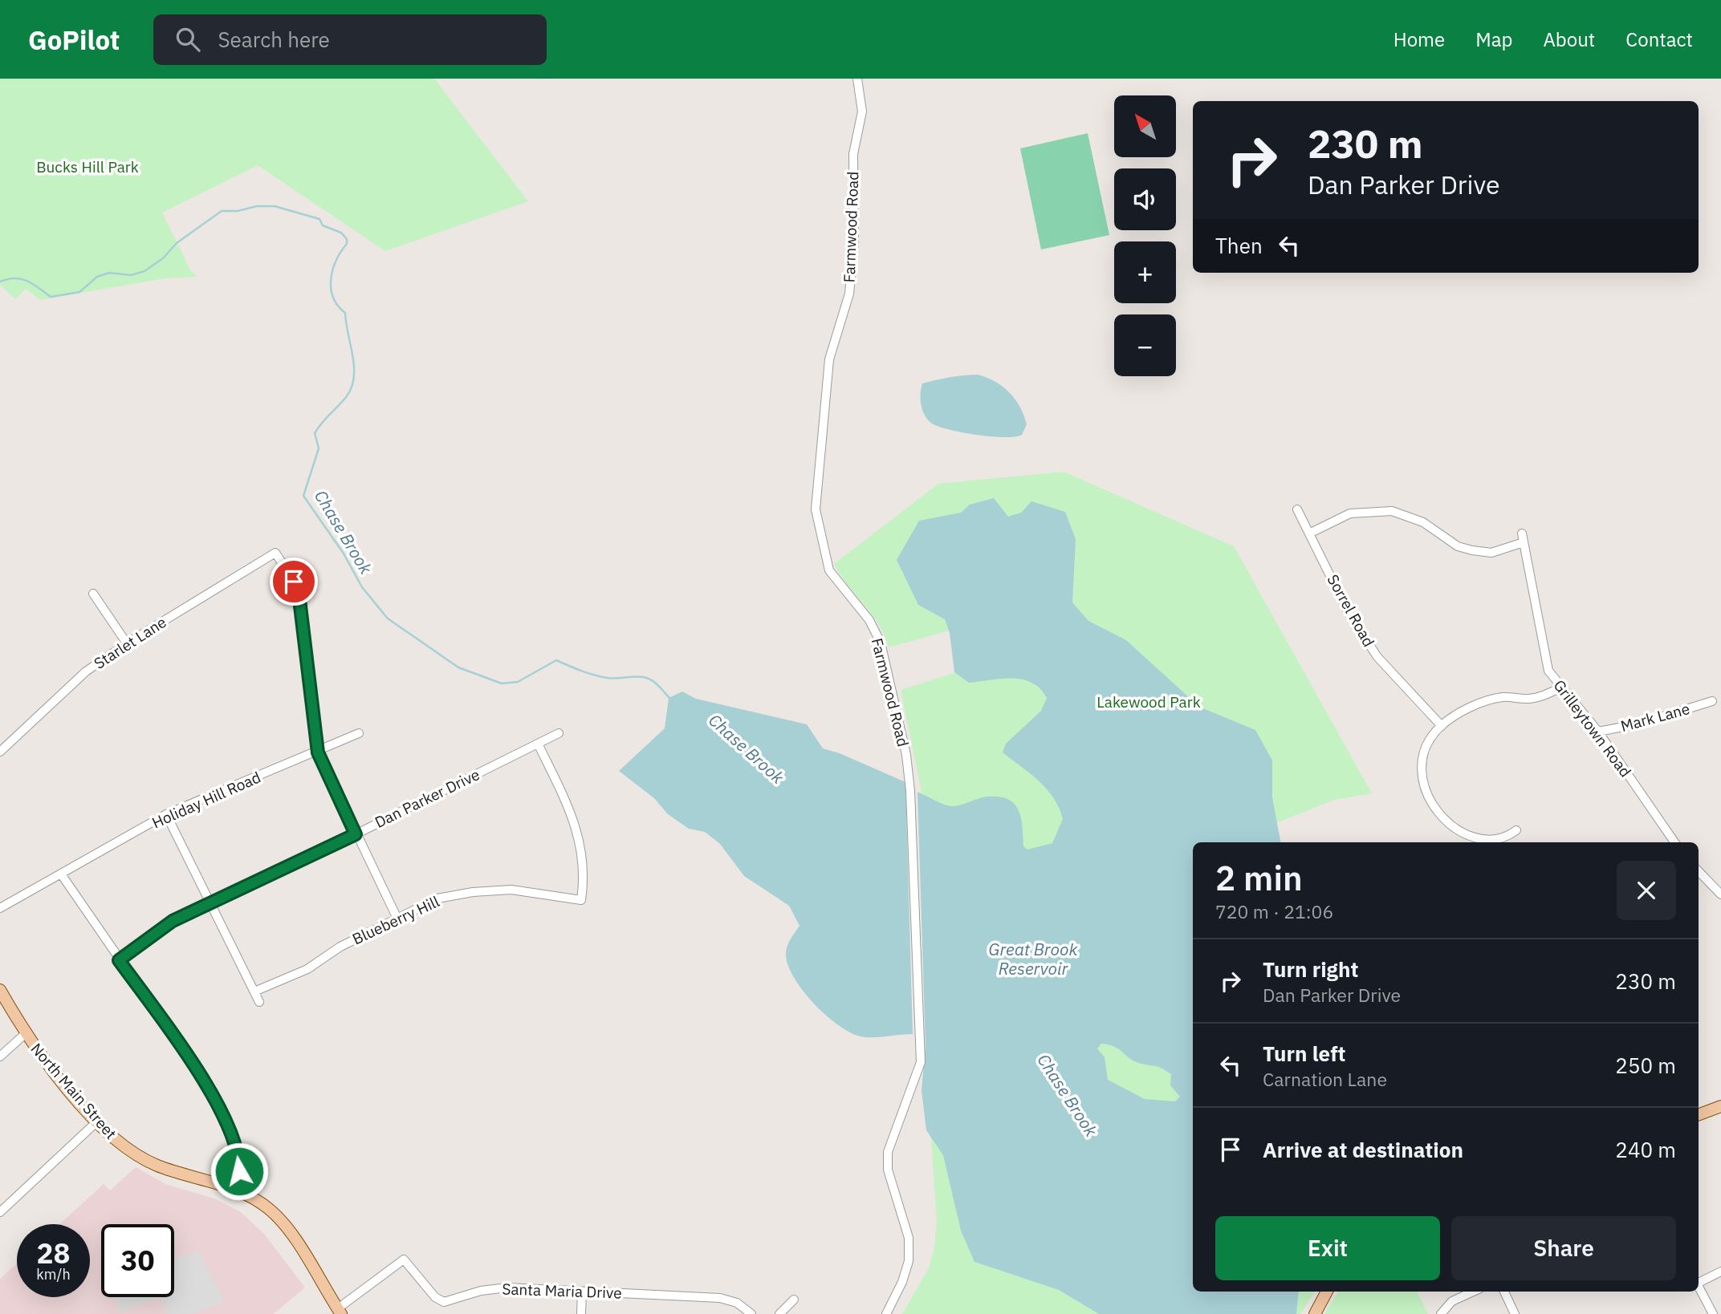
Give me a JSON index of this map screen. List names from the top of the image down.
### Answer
{
  "streets": {
    "main road": ["North Main Street"],
    "street": [
      "Farmwood Road",
      "Sorrel Road",
      "Starlet Lane",
      "Mark Lane",
      "Grilleytown Road",
      "Dan Parker Drive",
      "Holiday Hill Road",
      "Blueberry Hill",
      "Santa Maria Drive"
    ]
  },
  "crossings": [
    ["Sorrel Road", "Grilleytown Road"],
    ["Starlet Lane", "Holiday Hill Road"],
    ["Mark Lane", "Grilleytown Road"],
    ["Dan Parker Drive", "Blueberry Hill"],
    ["North Main Street", "Santa Maria Drive"]
  ],
  "water": ["Chase Brook", "Great Brook Reservoir"],
  "parks": ["Bucks Hill Park", "Lakewood Park"],
  "north": "top left",
  "page": {
    "header": "GoPilot",
    "search": "Search here",
    "nav": [
      "Home",
      "Map",
      "About",
      "Contact"
    ],
    "map_buttons": ["+", "−"],
    "turn": ["230 m", "Dan Parker Drive"],
    "then": "Then",
    "heading": ["2 min", "720 m · 21:06"],
    "list": [
      {
        "name": "Turn right",
        "note": "Dan Parker Drive",
        "value": "230 m"
      },
      {
        "name": "Turn left",
        "note": "Carnation Lane",
        "value": "250 m"
      },
      {
        "name": "Arrive at destination",
        "value": "240 m"
      }
    ],
    "buttons": ["Exit", "Share"],
    "speed": "28 km/h",
    "limit": "30"
  }
}
